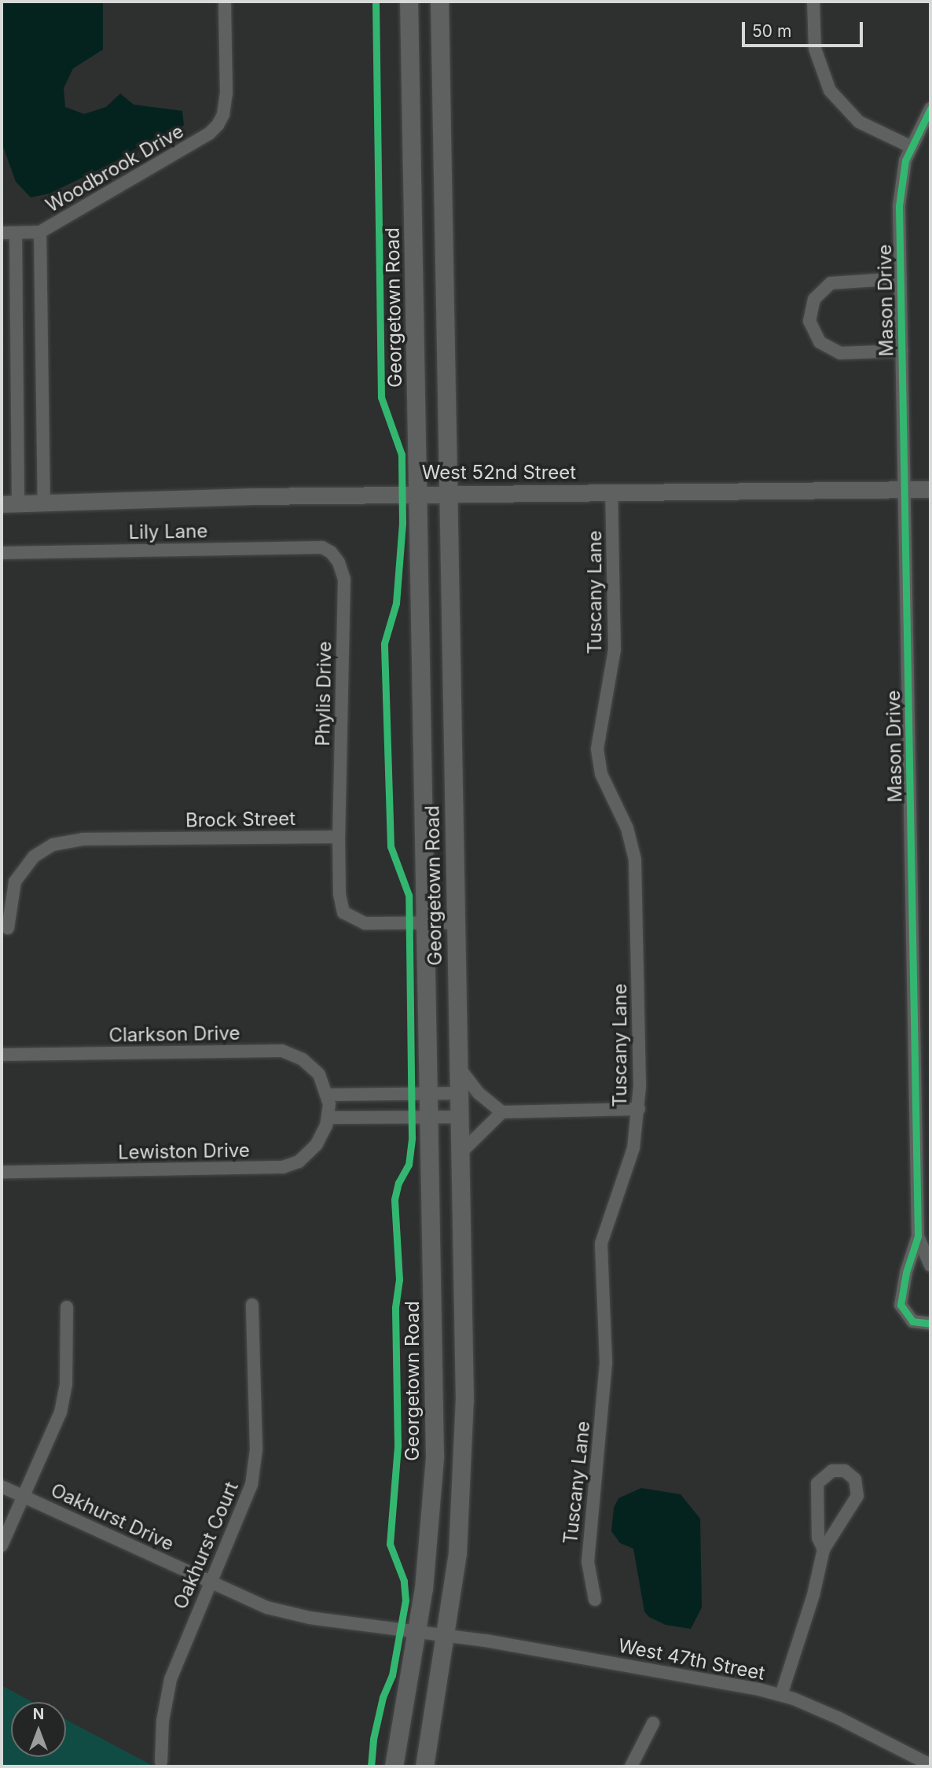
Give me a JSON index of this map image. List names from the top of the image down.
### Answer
{
  "streets": {
    "main road": ["Georgetown Road"],
    "street": [
      "Woodbrook Drive",
      "Mason Drive",
      "West 52nd Street",
      "Lily Lane",
      "Tuscany Lane",
      "Phylis Drive",
      "Brock Street",
      "Clarkson Drive",
      "Lewiston Drive",
      "Oakhurst Drive",
      "Oakhurst Court",
      "West 47th Street"
    ]
  },
  "crossings": [
    ["Woodbrook Drive", "West 52nd Street"],
    ["Mason Drive", "West 52nd Street"],
    ["Georgetown Road", "West 52nd Street"],
    ["Georgetown Road", "Oakhurst Drive"],
    ["Georgetown Road", "West 47th Street"],
    ["West 52nd Street", "Tuscany Lane"],
    ["Lily Lane", "Phylis Drive"],
    ["Phylis Drive", "Brock Street"],
    ["Clarkson Drive", "Lewiston Drive"],
    ["Oakhurst Drive", "Oakhurst Court"],
    ["Oakhurst Drive", "West 47th Street"]
  ],
  "scale_bar": "50 m",
  "north": "top"
}
